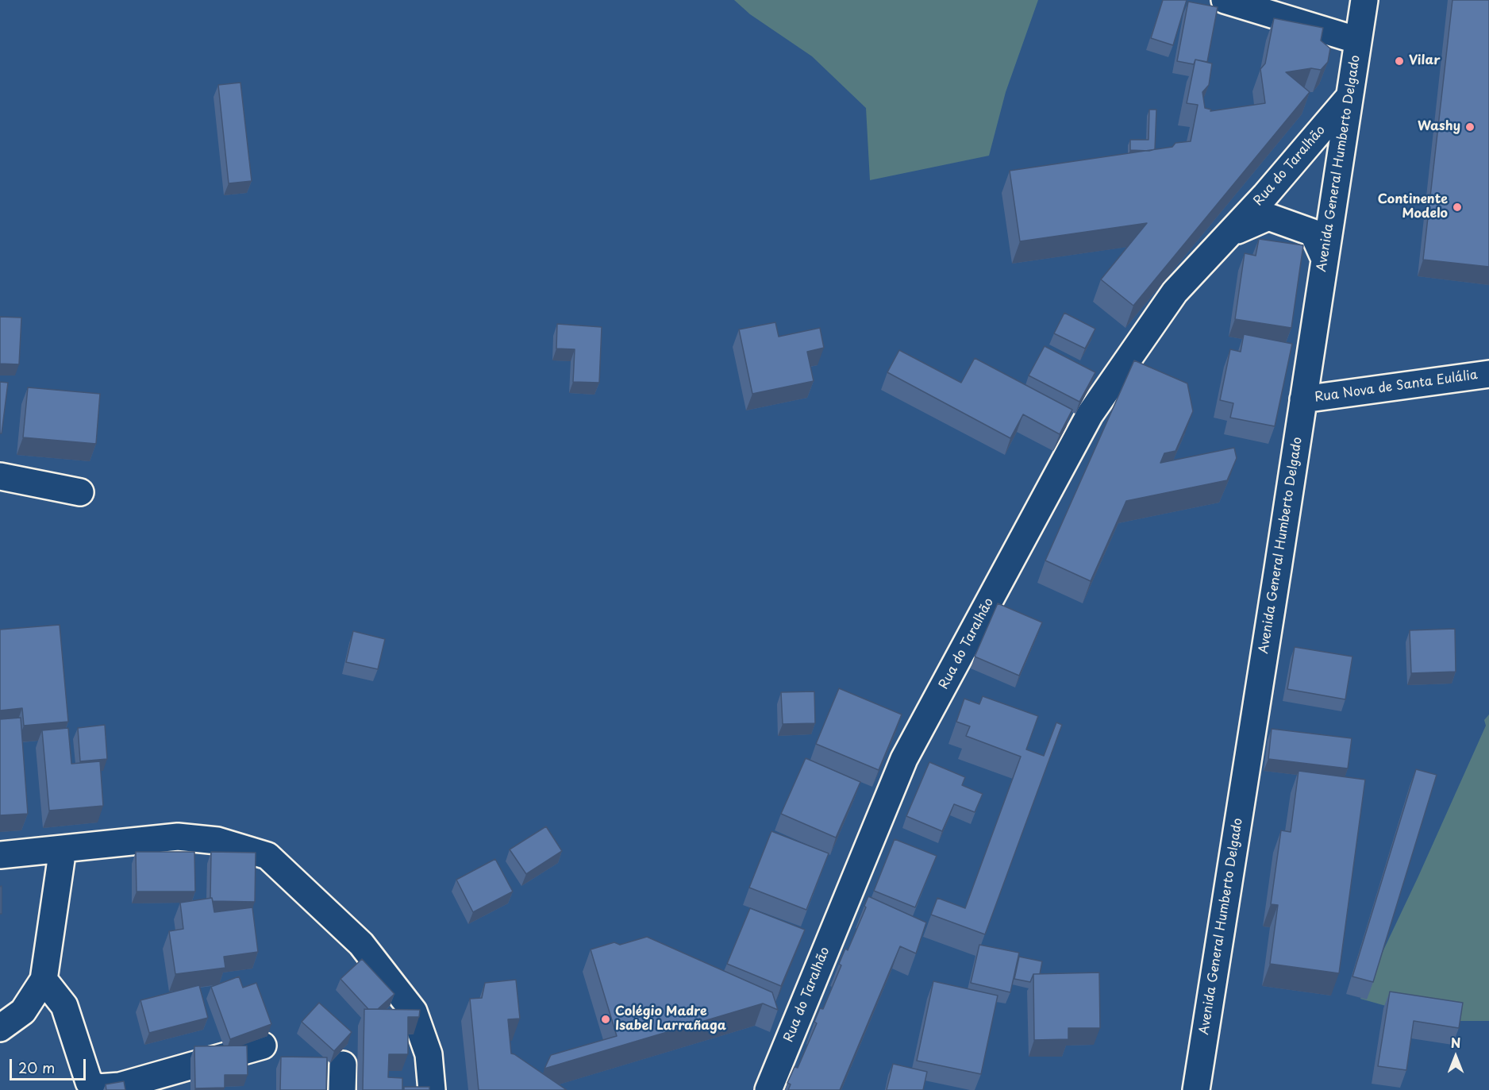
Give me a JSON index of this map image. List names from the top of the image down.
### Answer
{
  "streets": {
    "street": ["Avenida General Humberto Delgado", "Rua do Taralhão", "Rua Nova de Santa Eulália"]
  },
  "crossings": [
    ["Avenida General Humberto Delgado", "Rua do Taralhão"],
    ["Avenida General Humberto Delgado", "Rua Nova de Santa Eulália"]
  ],
  "places": [
    "Vilar",
    "Washy",
    "Continente Modelo",
    "Colégio Madre Isabel Larrañaga"
  ],
  "scale_bar": "20 m",
  "north": "top"
}
